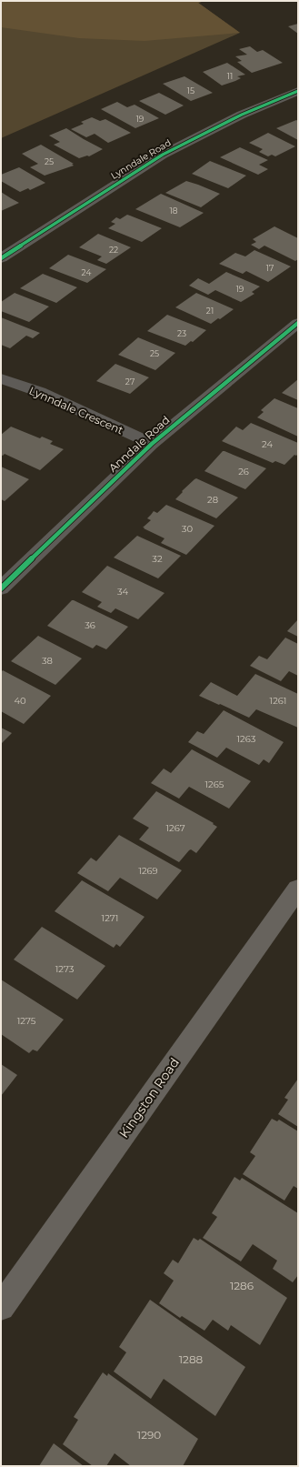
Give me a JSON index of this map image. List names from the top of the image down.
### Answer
{
  "streets": {
    "main road": ["Kingston Road"],
    "street": ["Lynndale Road", "Lynndale Crescent", "Anndale Road"]
  },
  "crossings": [
    ["Lynndale Crescent", "Anndale Road"]
  ],
  "house_numbers": [
    "11",
    "15",
    "19",
    "25",
    "18",
    "22",
    "17",
    "24",
    "19",
    "21",
    "23",
    "25",
    "27",
    "24",
    "26",
    "28",
    "30",
    "32",
    "34",
    "36",
    "38",
    "40",
    "1261",
    "1263",
    "1265",
    "1267",
    "1269",
    "1271",
    "1273",
    "1275",
    "1286",
    "1288",
    "1290"
  ]
}
